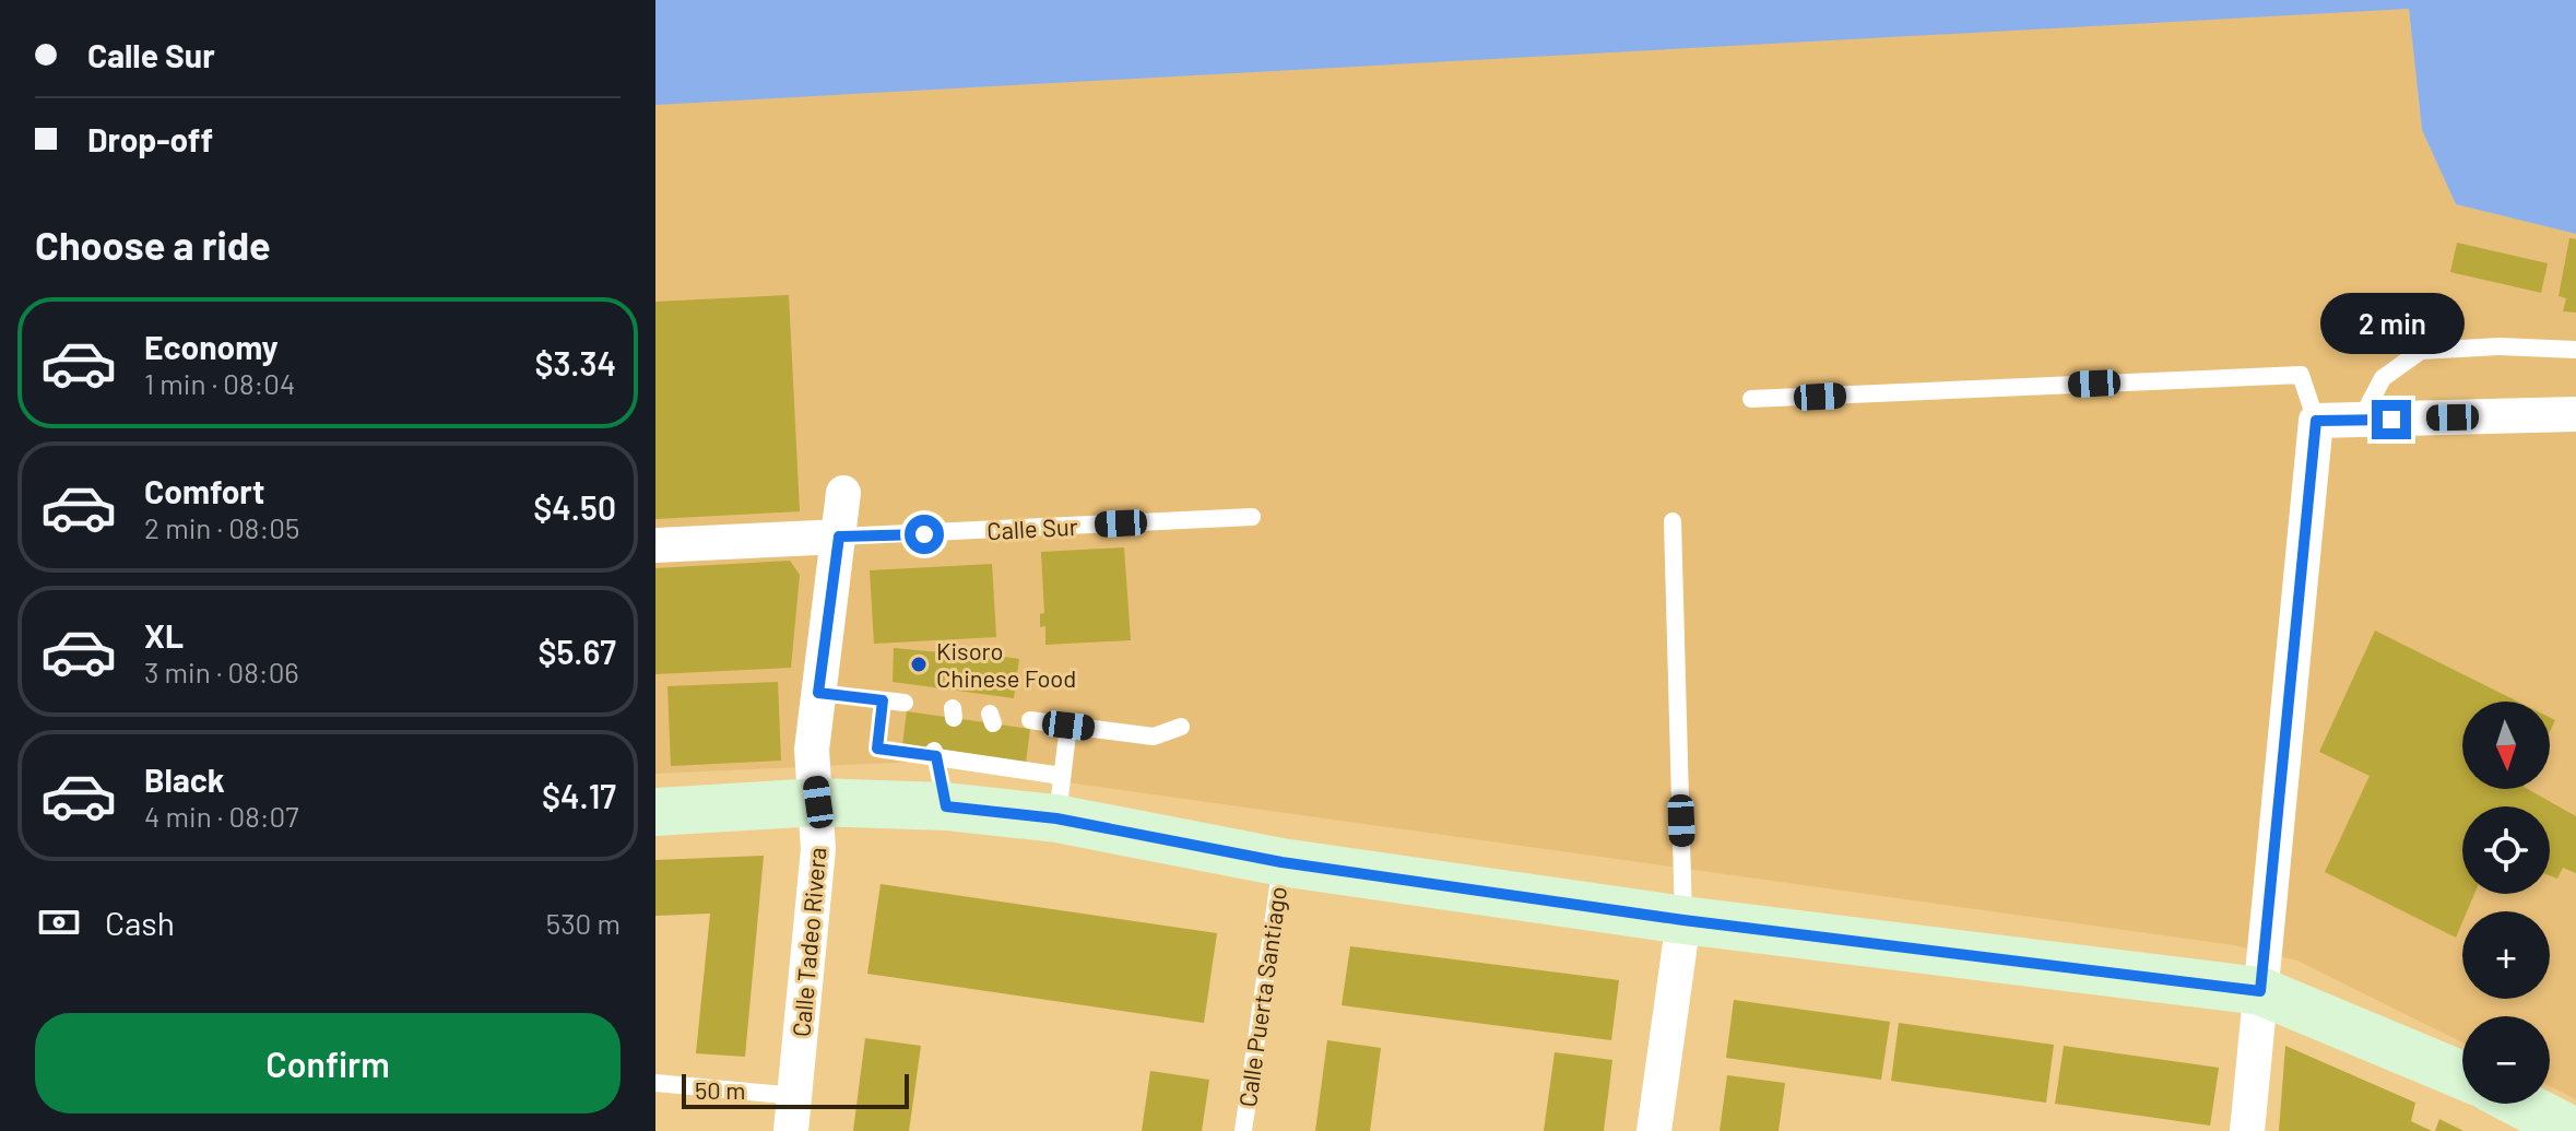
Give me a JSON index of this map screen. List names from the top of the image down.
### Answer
{
  "streets": {
    "street": ["Calle Sur", "Calle Tadeo Rivera"],
    "lane": ["Calle Puerta Santiago"]
  },
  "crossings": [
    ["Calle Sur", "Calle Tadeo Rivera"]
  ],
  "places": ["Kisoro Chinese Food"],
  "scale_bar": "50 m",
  "north": "bottom",
  "page": {
    "banner": ["Calle Sur", "Drop-off"],
    "heading": "Choose a ride",
    "bubble": "2 min",
    "list": [
      {
        "name": "Economy",
        "note": "1 min · 08:04",
        "value": "$3.34"
      },
      {
        "name": "Comfort",
        "note": "2 min · 08:05",
        "value": "$4.50"
      },
      {
        "name": "XL",
        "note": "3 min · 08:06",
        "value": "$5.67"
      },
      {
        "name": "Black",
        "note": "4 min · 08:07",
        "value": "$4.17"
      }
    ],
    "map_buttons": ["+", "−"],
    "pay": ["Cash", "530 m"],
    "buttons": "Confirm",
    "scale": "50 m"
  }
}
